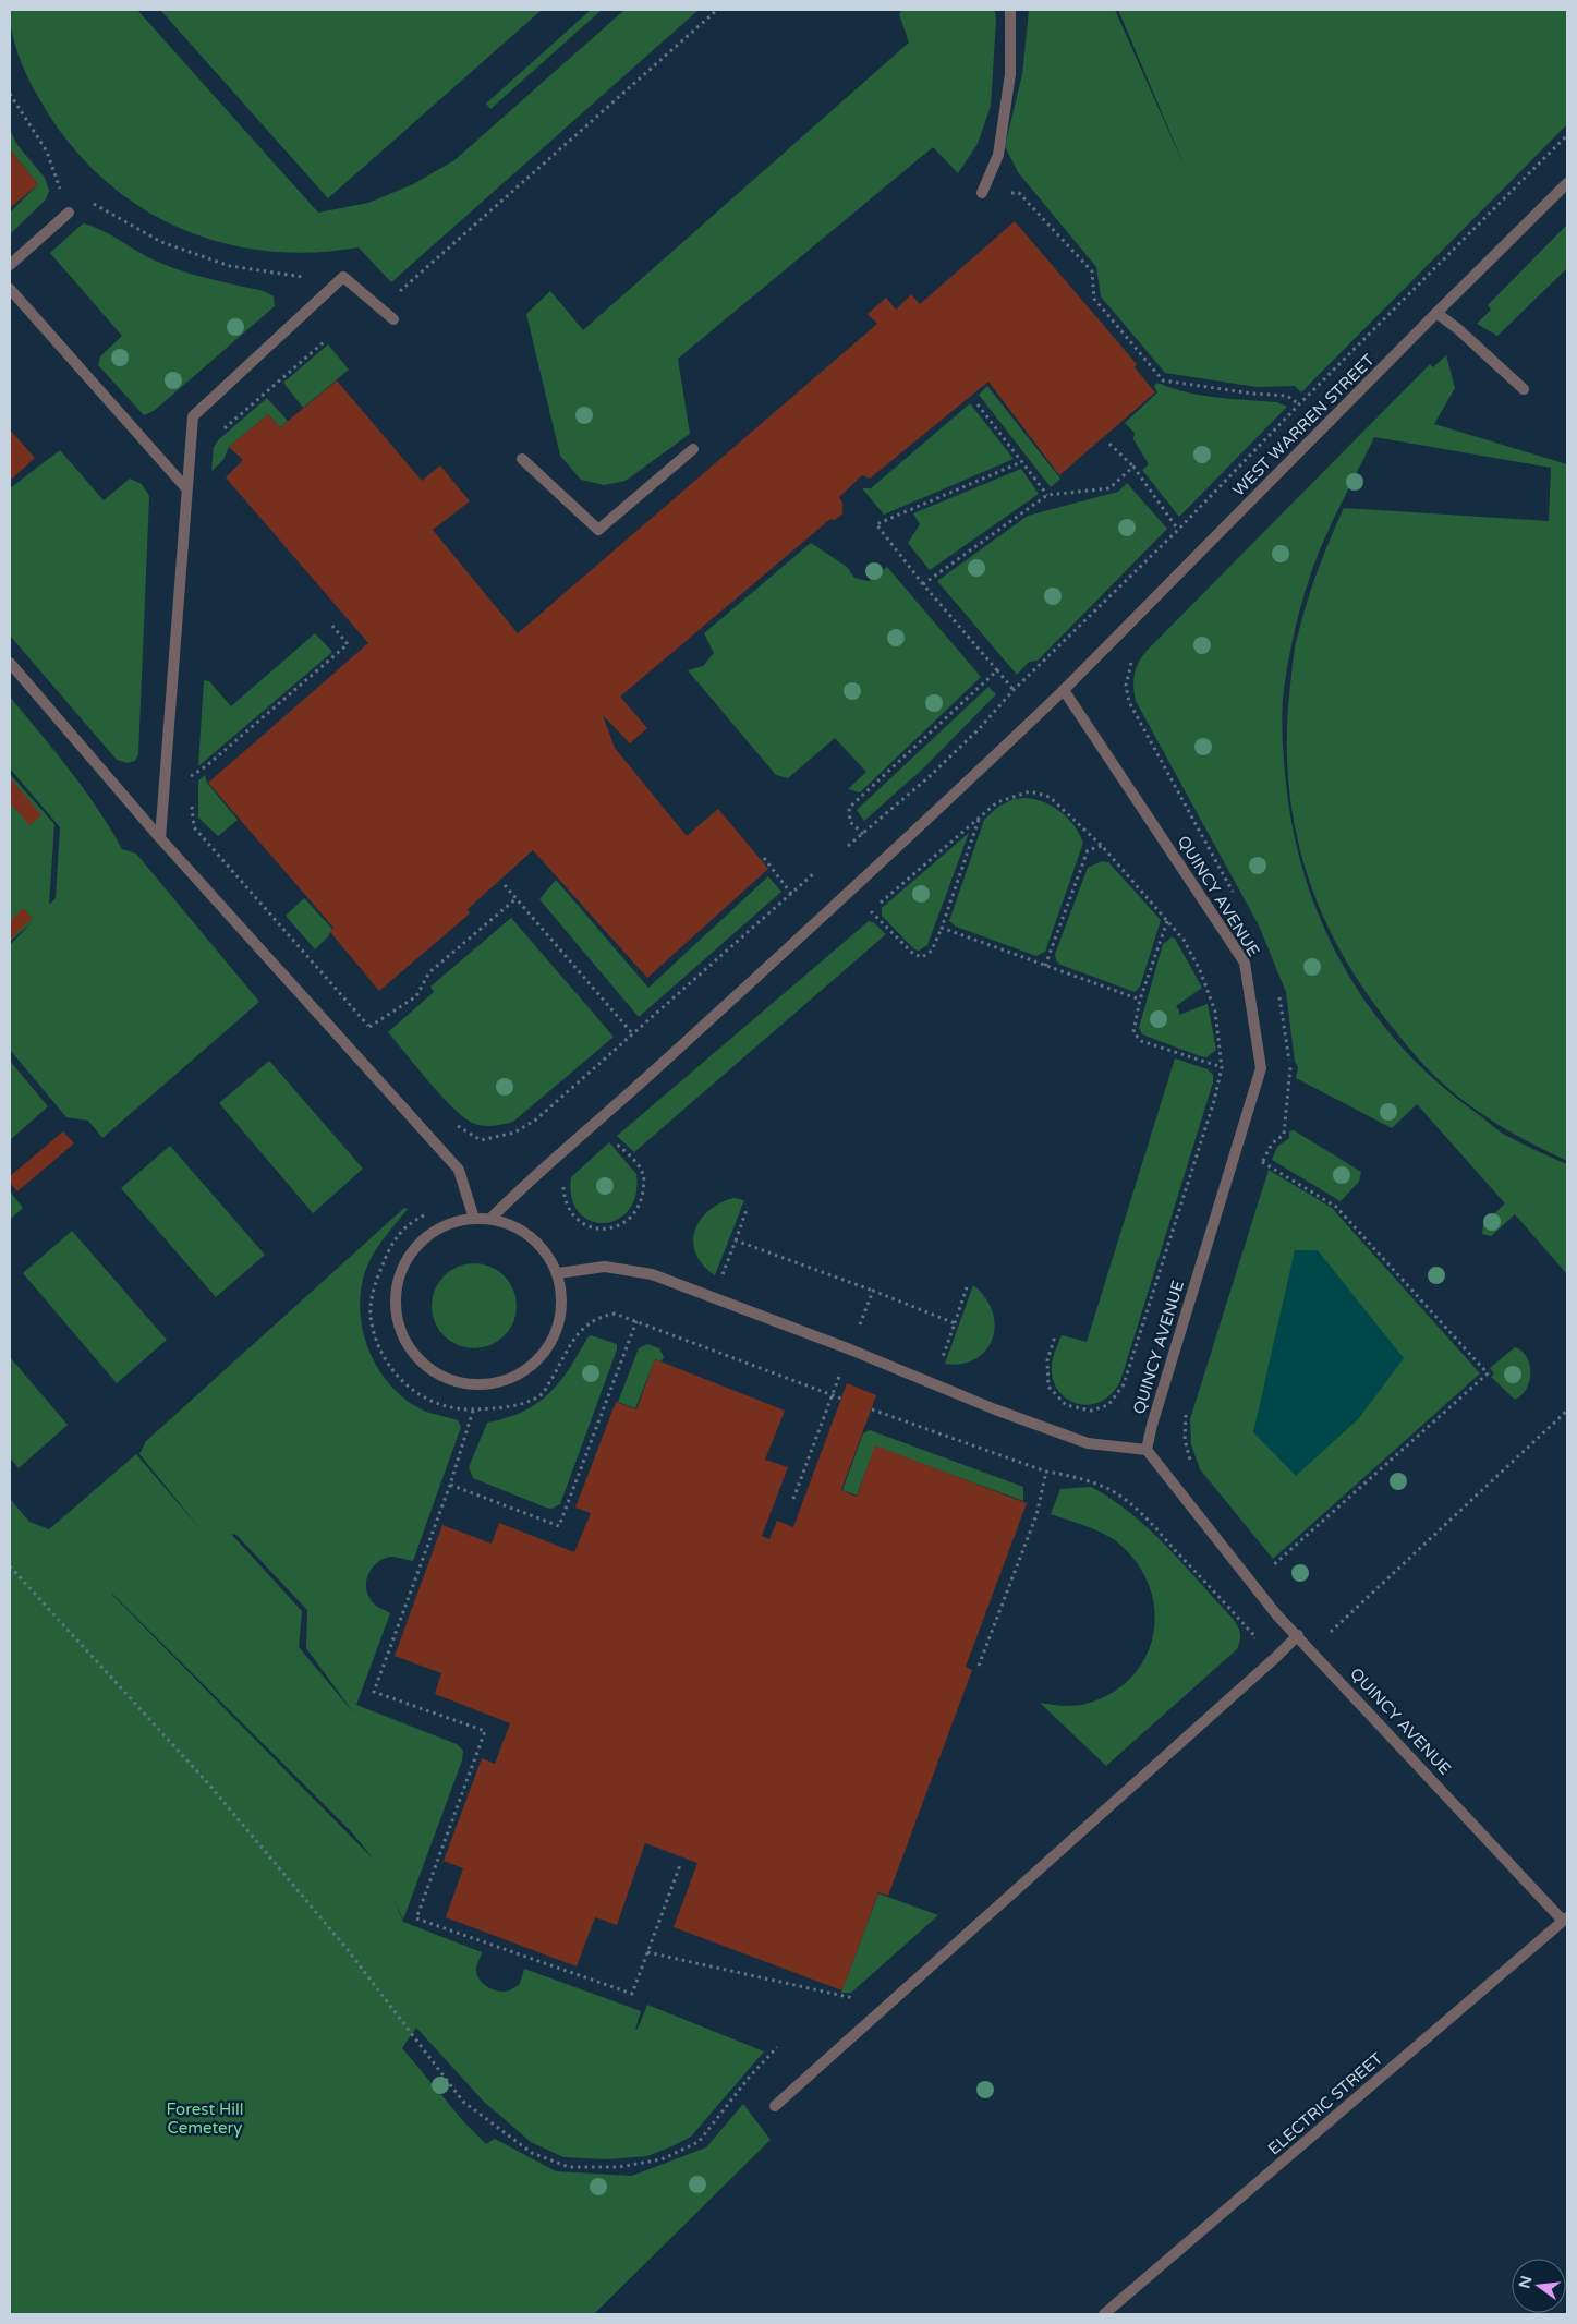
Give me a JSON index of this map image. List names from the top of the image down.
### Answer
{
  "streets": {
    "street": ["WEST WARREN STREET", "QUINCY AVENUE", "ELECTRIC STREET"]
  },
  "crossings": [
    ["WEST WARREN STREET", "QUINCY AVENUE"],
    ["QUINCY AVENUE", "ELECTRIC STREET"]
  ],
  "parks": ["Forest Hill Cemetery"],
  "north": "left"
}
